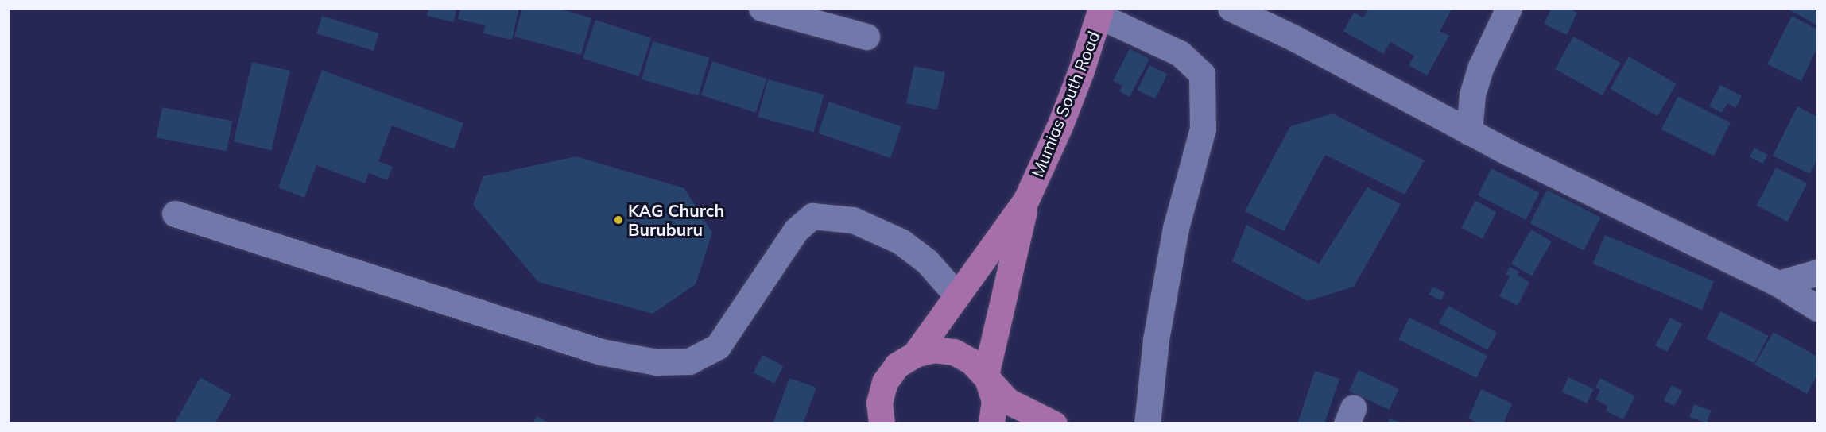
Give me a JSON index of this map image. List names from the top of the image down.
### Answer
{
  "streets": {
    "main road": ["Mumias South Road"]
  },
  "places": ["KAG Church Buruburu"]
}
